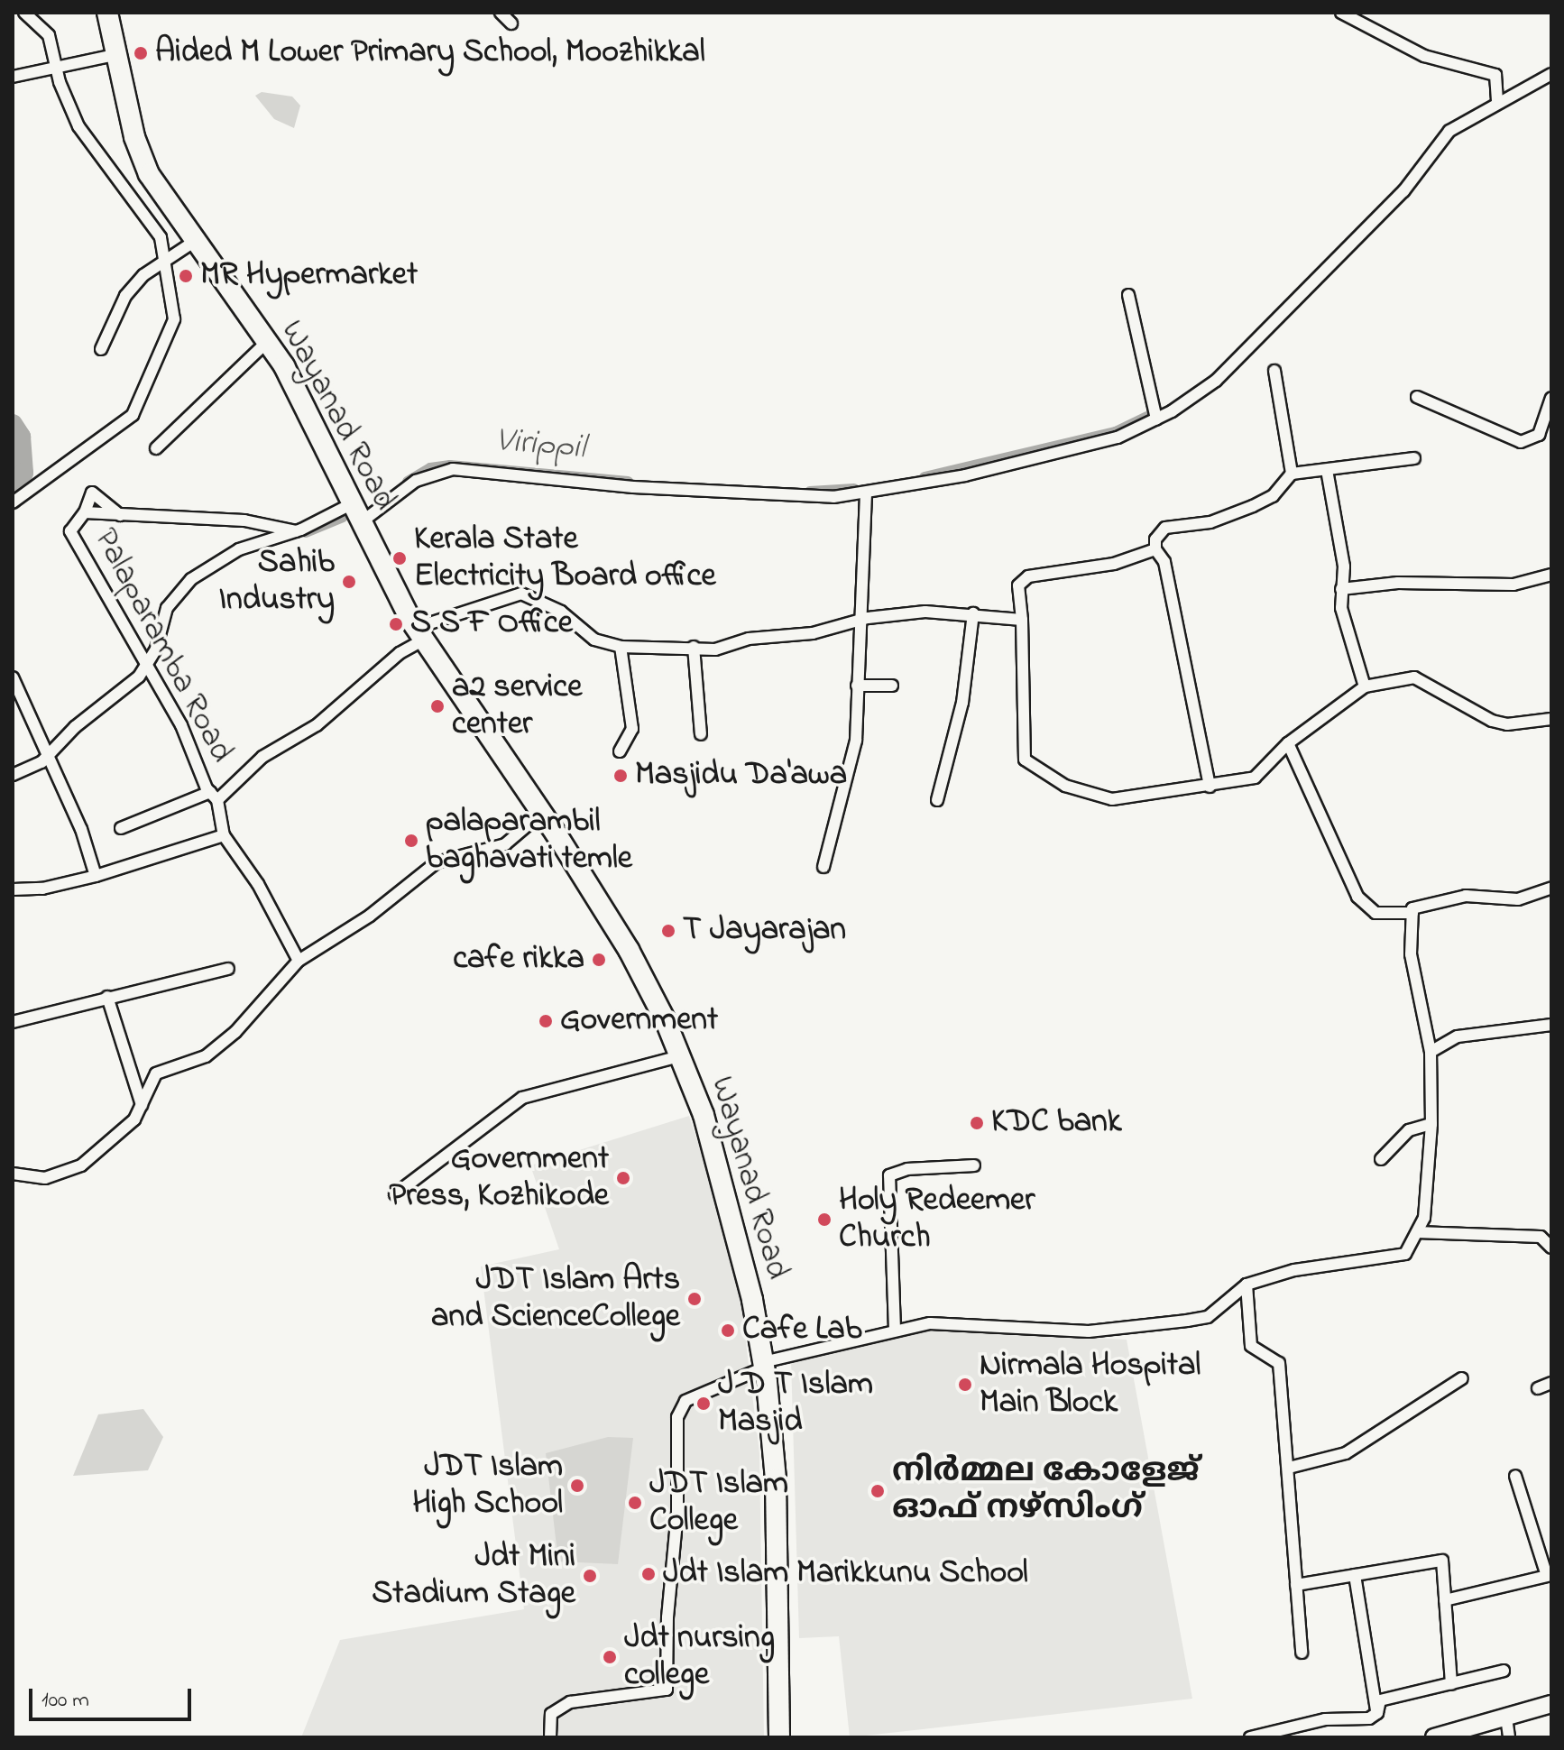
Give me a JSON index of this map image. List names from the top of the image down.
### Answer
{
  "streets": {
    "highway": ["Wayanad Road"],
    "street": ["Palaparamba Road"]
  },
  "water": ["Virippil"],
  "places": [
    "Aided M Lower Primary School, Moozhikkal",
    "MR Hypermarket",
    "Kerala State Electricity Board office",
    "Sahib Industry",
    "S S F Office",
    "a2 service center",
    "Masjidu Da'awa",
    "palaparambil baghavati temle",
    "T Jayarajan",
    "cafe rikka",
    "Government",
    "KDC bank",
    "Government Press, Kozhikode",
    "Holy Redeemer Church",
    "JDT Islam Arts and ScienceCollege",
    "Cafe Lab",
    "Nirmala Hospital Main Block",
    "J D T Islam Masjid",
    "JDT Islam High School",
    "നിർമ്മല കോളേജ് ഓഫ് നഴ്സിംഗ്",
    "JDT Islam College",
    "Jdt Islam Marikkunu School",
    "Jdt Mini Stadium Stage",
    "Jdt nursing college"
  ],
  "scale_bar": "100 m"
}
